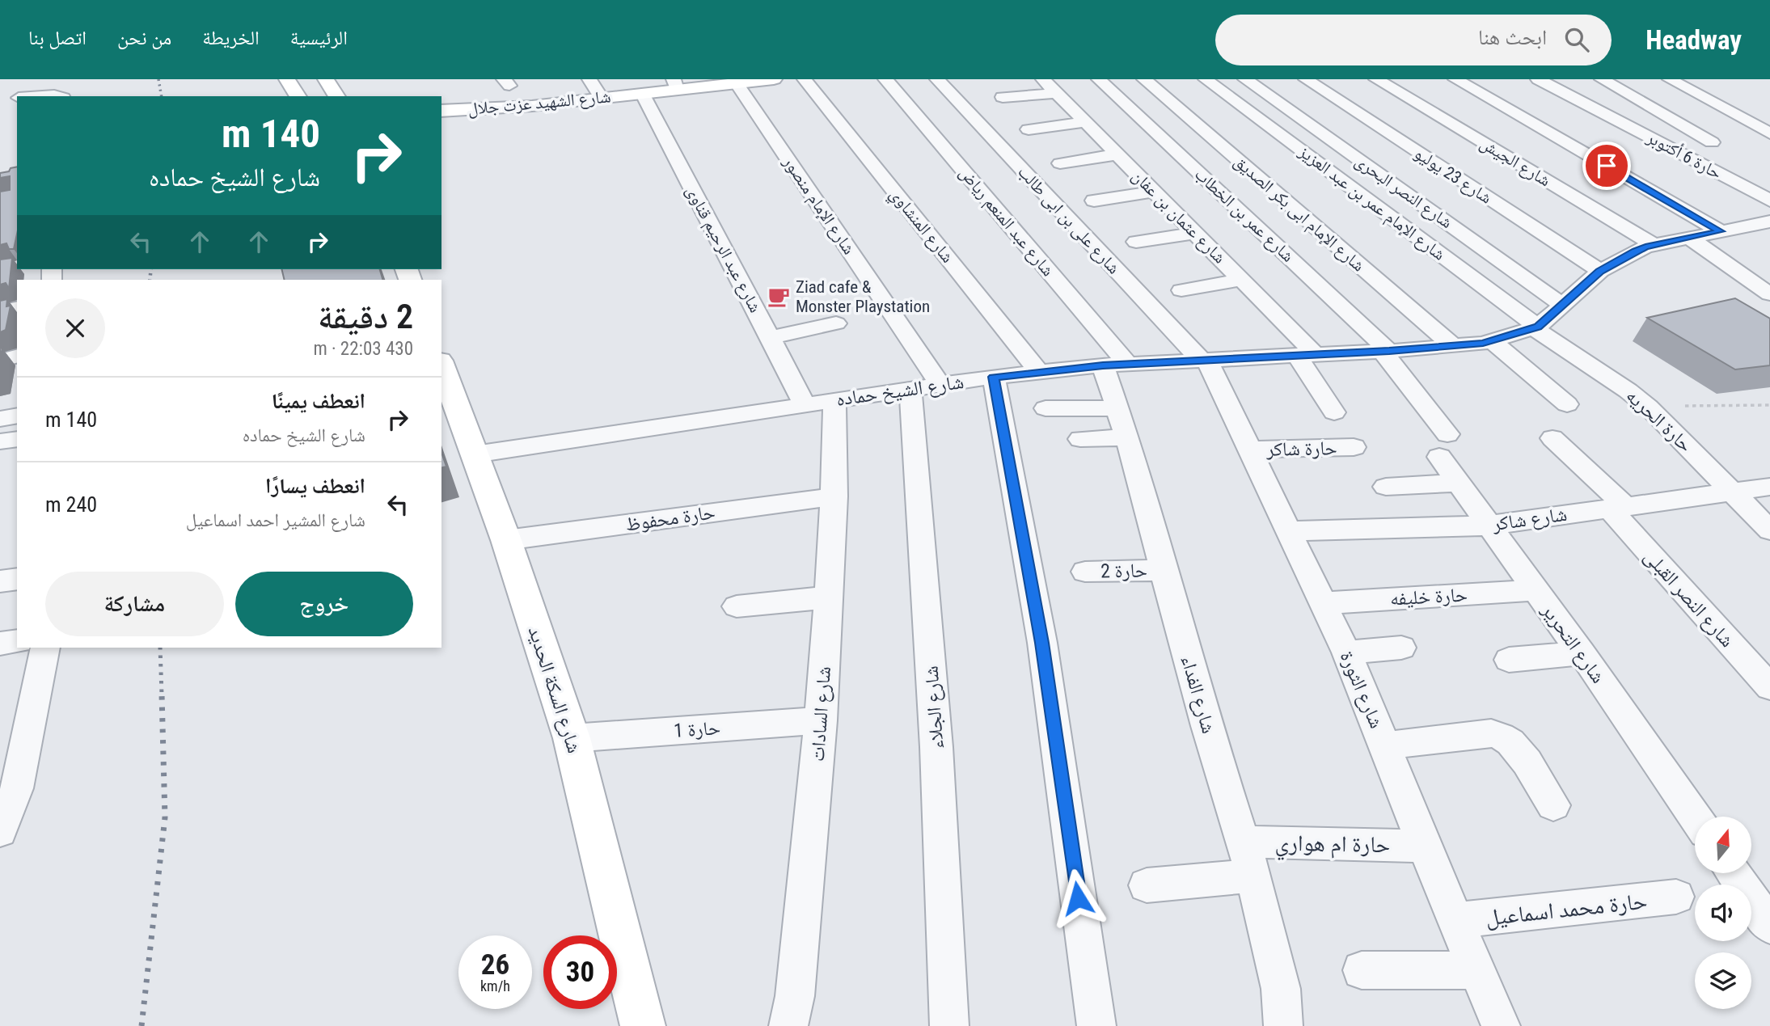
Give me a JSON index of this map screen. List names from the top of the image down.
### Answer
{
  "streets": {
    "street": [
      "شارع الشهيد عزت جلال",
      "حارة 6 أكتوبر",
      "شارع الجيش",
      "شارع 23 يوليو",
      "شارع النصر البحرى",
      "شارع الإمام عمر بن عبد العزيز",
      "شارع الإمام منصور",
      "شارع الإمام ابى بكر الصديق",
      "شارع عمر بن الخطاب",
      "شارع عثمان بن عفان",
      "شارع على بن ابى طالب",
      "شارع عبد المنعم رياض",
      "شارع المنشاوي",
      "شارع عبد الرحيم قناوى",
      "شارع الشيخ حماده",
      "حارة الحريه",
      "حارة شاكر",
      "حارة محفوظ",
      "شارع شاكر",
      "حارة 2",
      "حارة خليفه",
      "شارع النصر القبلى",
      "شارع التحرير",
      "شارع السكة الحديد",
      "شارع الثورة",
      "شارع الفداء",
      "شارع الجلاء",
      "شارع السادات",
      "حارة 1",
      "حارة ام هواري",
      "حارة محمد اسماعيل"
    ]
  },
  "crossings": [
    ["شارع الشهيد عزت جلال", "شارع الإمام منصور"],
    ["شارع الشهيد عزت جلال", "شارع عبد الرحيم قناوى"],
    ["حارة 6 أكتوبر", "شارع الشيخ حماده"],
    ["شارع الجيش", "شارع الشيخ حماده"],
    ["شارع 23 يوليو", "شارع الشيخ حماده"],
    ["شارع النصر البحرى", "شارع الشيخ حماده"],
    ["شارع الإمام عمر بن عبد العزيز", "شارع الشيخ حماده"],
    ["شارع الإمام عمر بن عبد العزيز", "حارة الحريه"],
    ["شارع الإمام منصور", "شارع الشيخ حماده"],
    ["شارع الإمام منصور", "شارع الجلاء"],
    ["شارع الإمام ابى بكر الصديق", "شارع الشيخ حماده"],
    ["شارع عمر بن الخطاب", "شارع الشيخ حماده"],
    ["شارع عمر بن الخطاب", "شارع التحرير"],
    ["شارع عثمان بن عفان", "شارع الشيخ حماده"],
    ["شارع على بن ابى طالب", "شارع الشيخ حماده"],
    ["شارع على بن ابى طالب", "شارع الثورة"],
    ["شارع عبد المنعم رياض", "شارع الشيخ حماده"],
    ["شارع عبد المنعم رياض", "شارع الفداء"],
    ["شارع المنشاوي", "شارع الشيخ حماده"],
    ["شارع عبد الرحيم قناوى", "شارع الشيخ حماده"],
    ["شارع عبد الرحيم قناوى", "شارع السادات"],
    ["شارع الشيخ حماده", "حارة الحريه"],
    ["شارع الشيخ حماده", "شارع السكة الحديد"],
    ["شارع الشيخ حماده", "شارع الثورة"],
    ["شارع الشيخ حماده", "شارع الفداء"],
    ["شارع الشيخ حماده", "شارع الجلاء"],
    ["شارع الشيخ حماده", "شارع السادات"],
    ["حارة الحريه", "شارع شاكر"],
    ["حارة شاكر", "شارع الثورة"],
    ["حارة محفوظ", "شارع السكة الحديد"],
    ["حارة محفوظ", "شارع السادات"],
    ["شارع شاكر", "شارع النصر القبلى"],
    ["شارع شاكر", "شارع التحرير"],
    ["شارع شاكر", "شارع الثورة"],
    ["حارة 2", "شارع الفداء"],
    ["حارة خليفه", "شارع التحرير"],
    ["حارة خليفه", "شارع الثورة"],
    ["شارع السكة الحديد", "حارة 1"],
    ["شارع الثورة", "حارة ام هواري"],
    ["شارع الثورة", "حارة محمد اسماعيل"],
    ["شارع الفداء", "حارة ام هواري"],
    ["شارع السادات", "حارة 1"]
  ],
  "places": {
    "cafe": ["Ziad cafe & Monster Playstation"]
  },
  "north": "top",
  "page": {
    "header": "Headway",
    "search": "ابحث هنا",
    "nav": [
      "الرئيسية",
      "الخريطة",
      "من نحن",
      "اتصل بنا"
    ],
    "turn": ["140 m", "شارع الشيخ حماده"],
    "heading": ["2 دقيقة", "430 m · 22:03"],
    "list": [
      {
        "name": "انعطف يمينًا",
        "note": "شارع الشيخ حماده",
        "value": "140 m"
      },
      {
        "name": "انعطف يسارًا",
        "note": "شارع المشير احمد اسماعيل",
        "value": "240 m"
      }
    ],
    "buttons": ["خروج", "مشاركة"],
    "speed": "26 km/h",
    "limit": "30"
  }
}
